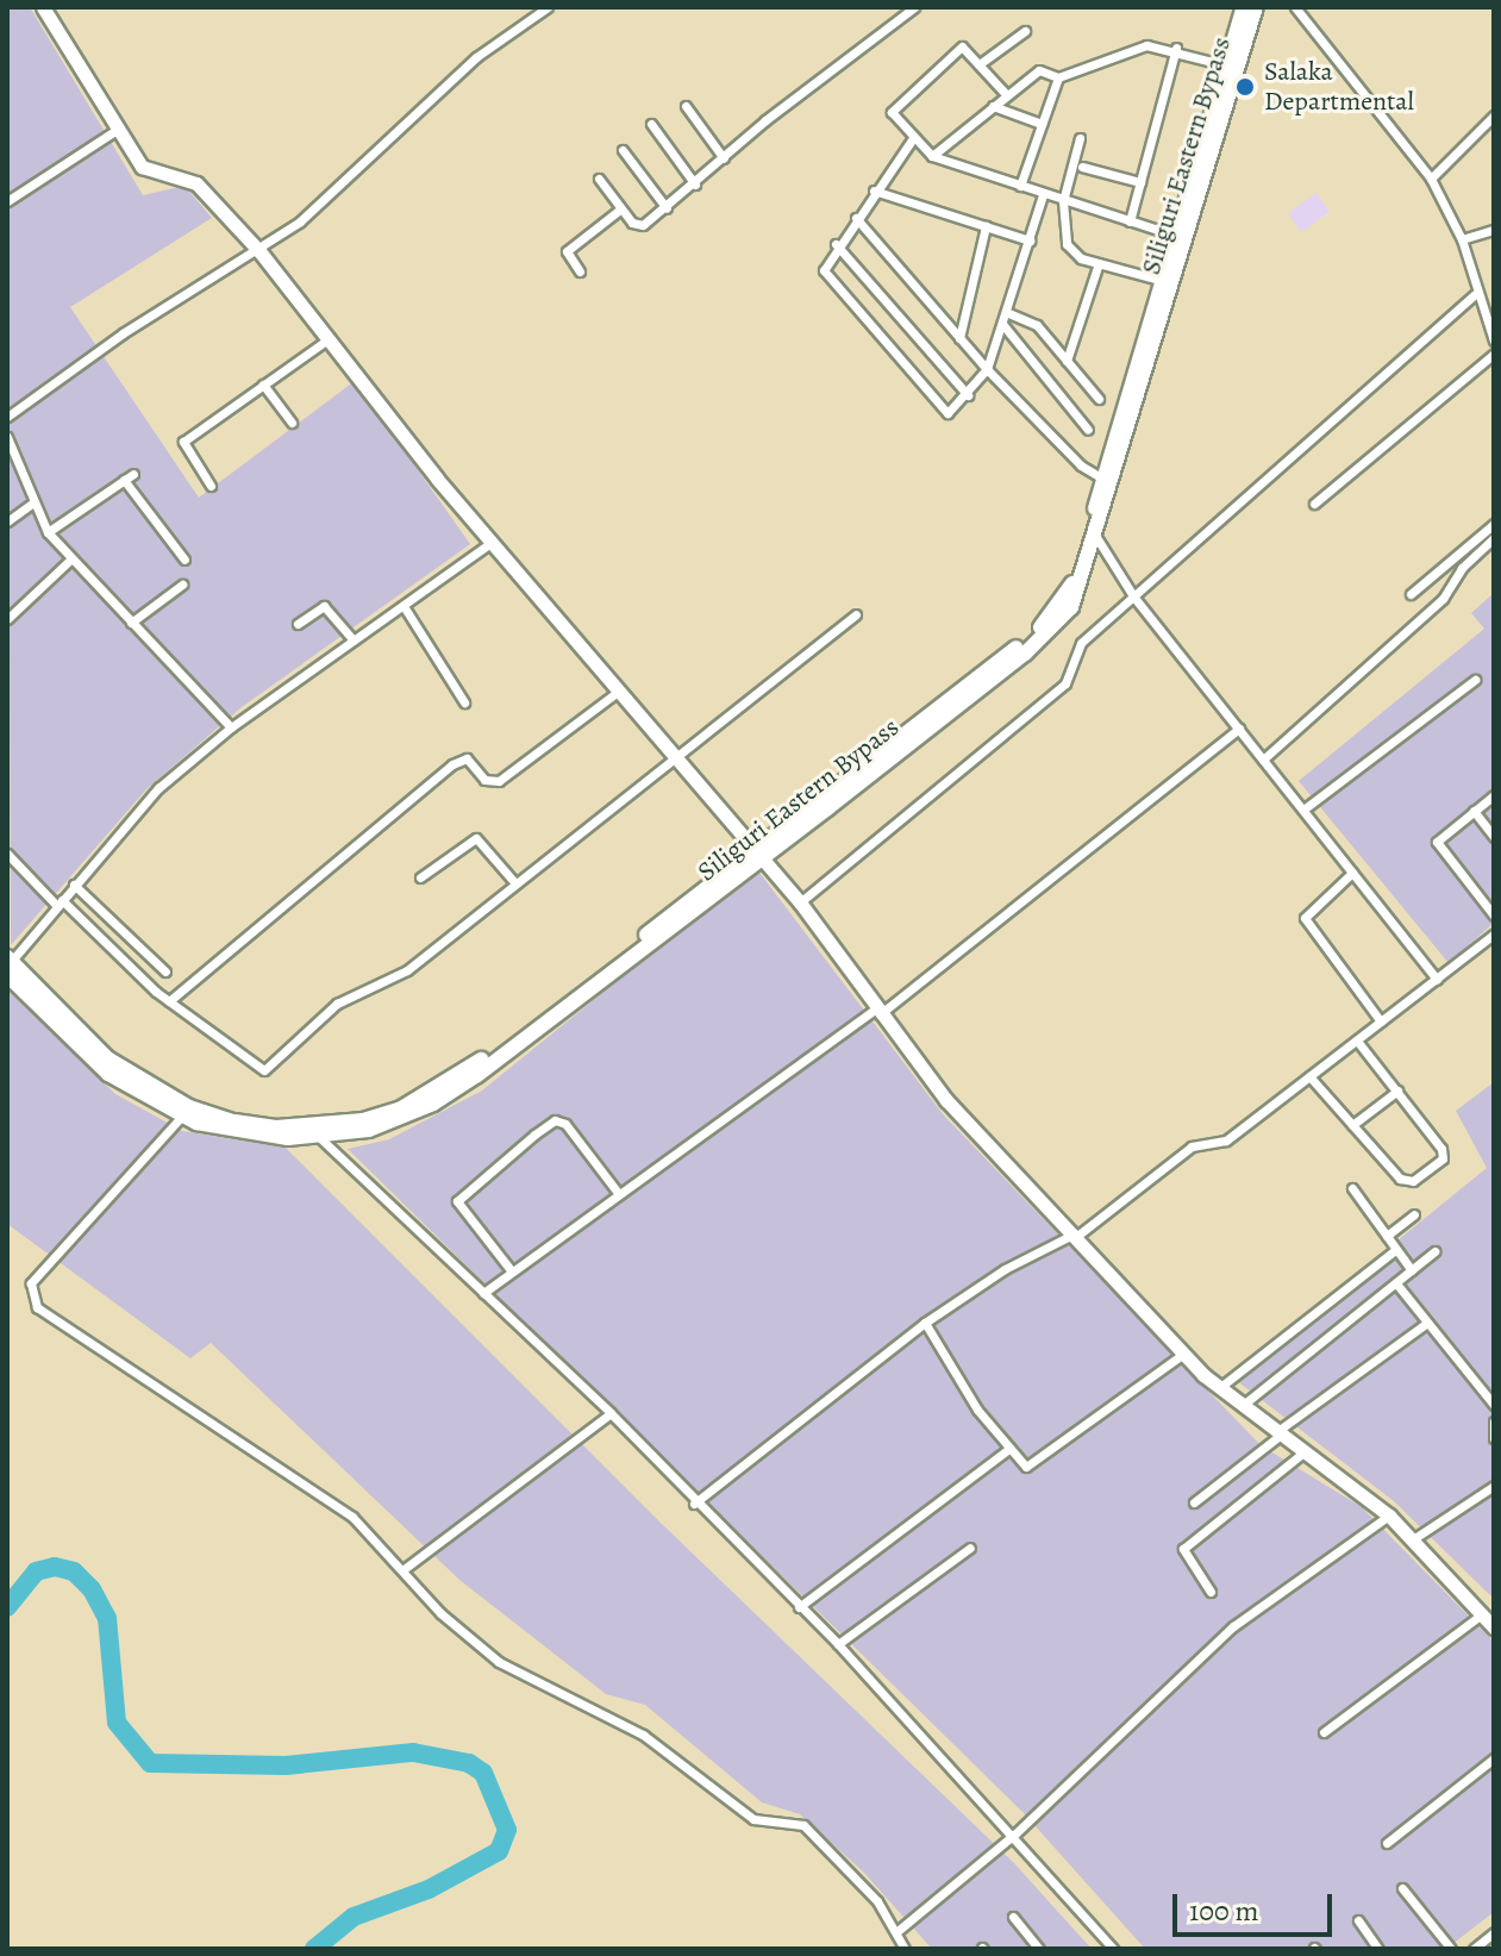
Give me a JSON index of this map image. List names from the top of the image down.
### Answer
{
  "streets": {
    "main road": ["Siliguri Eastern Bypass"]
  },
  "places": ["Salaka Departmental"],
  "scale_bar": "100 m"
}
